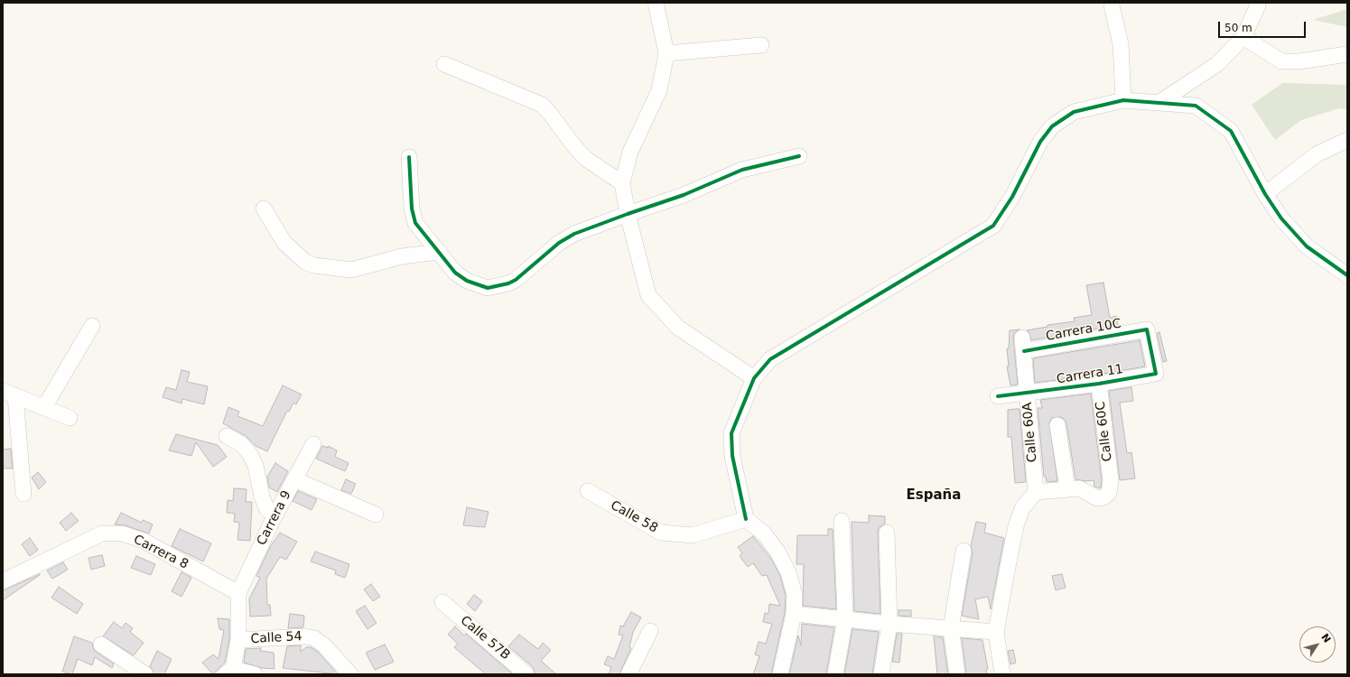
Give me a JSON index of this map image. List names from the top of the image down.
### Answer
{
  "streets": {
    "street": [
      "Carrera 10C",
      "Carrera 11",
      "Calle 60C",
      "Calle 60A",
      "Calle 58",
      "Carrera 9",
      "Carrera 8",
      "Calle 54",
      "Calle 57B"
    ]
  },
  "crossings": [
    ["Carrera 10C", "Carrera 11"],
    ["Carrera 10C", "Calle 60A"],
    ["Carrera 11", "Calle 60C"],
    ["Carrera 11", "Calle 60A"],
    ["Carrera 9", "Carrera 8"]
  ],
  "districts": ["España"],
  "scale_bar": "50 m",
  "north": "top right"
}
